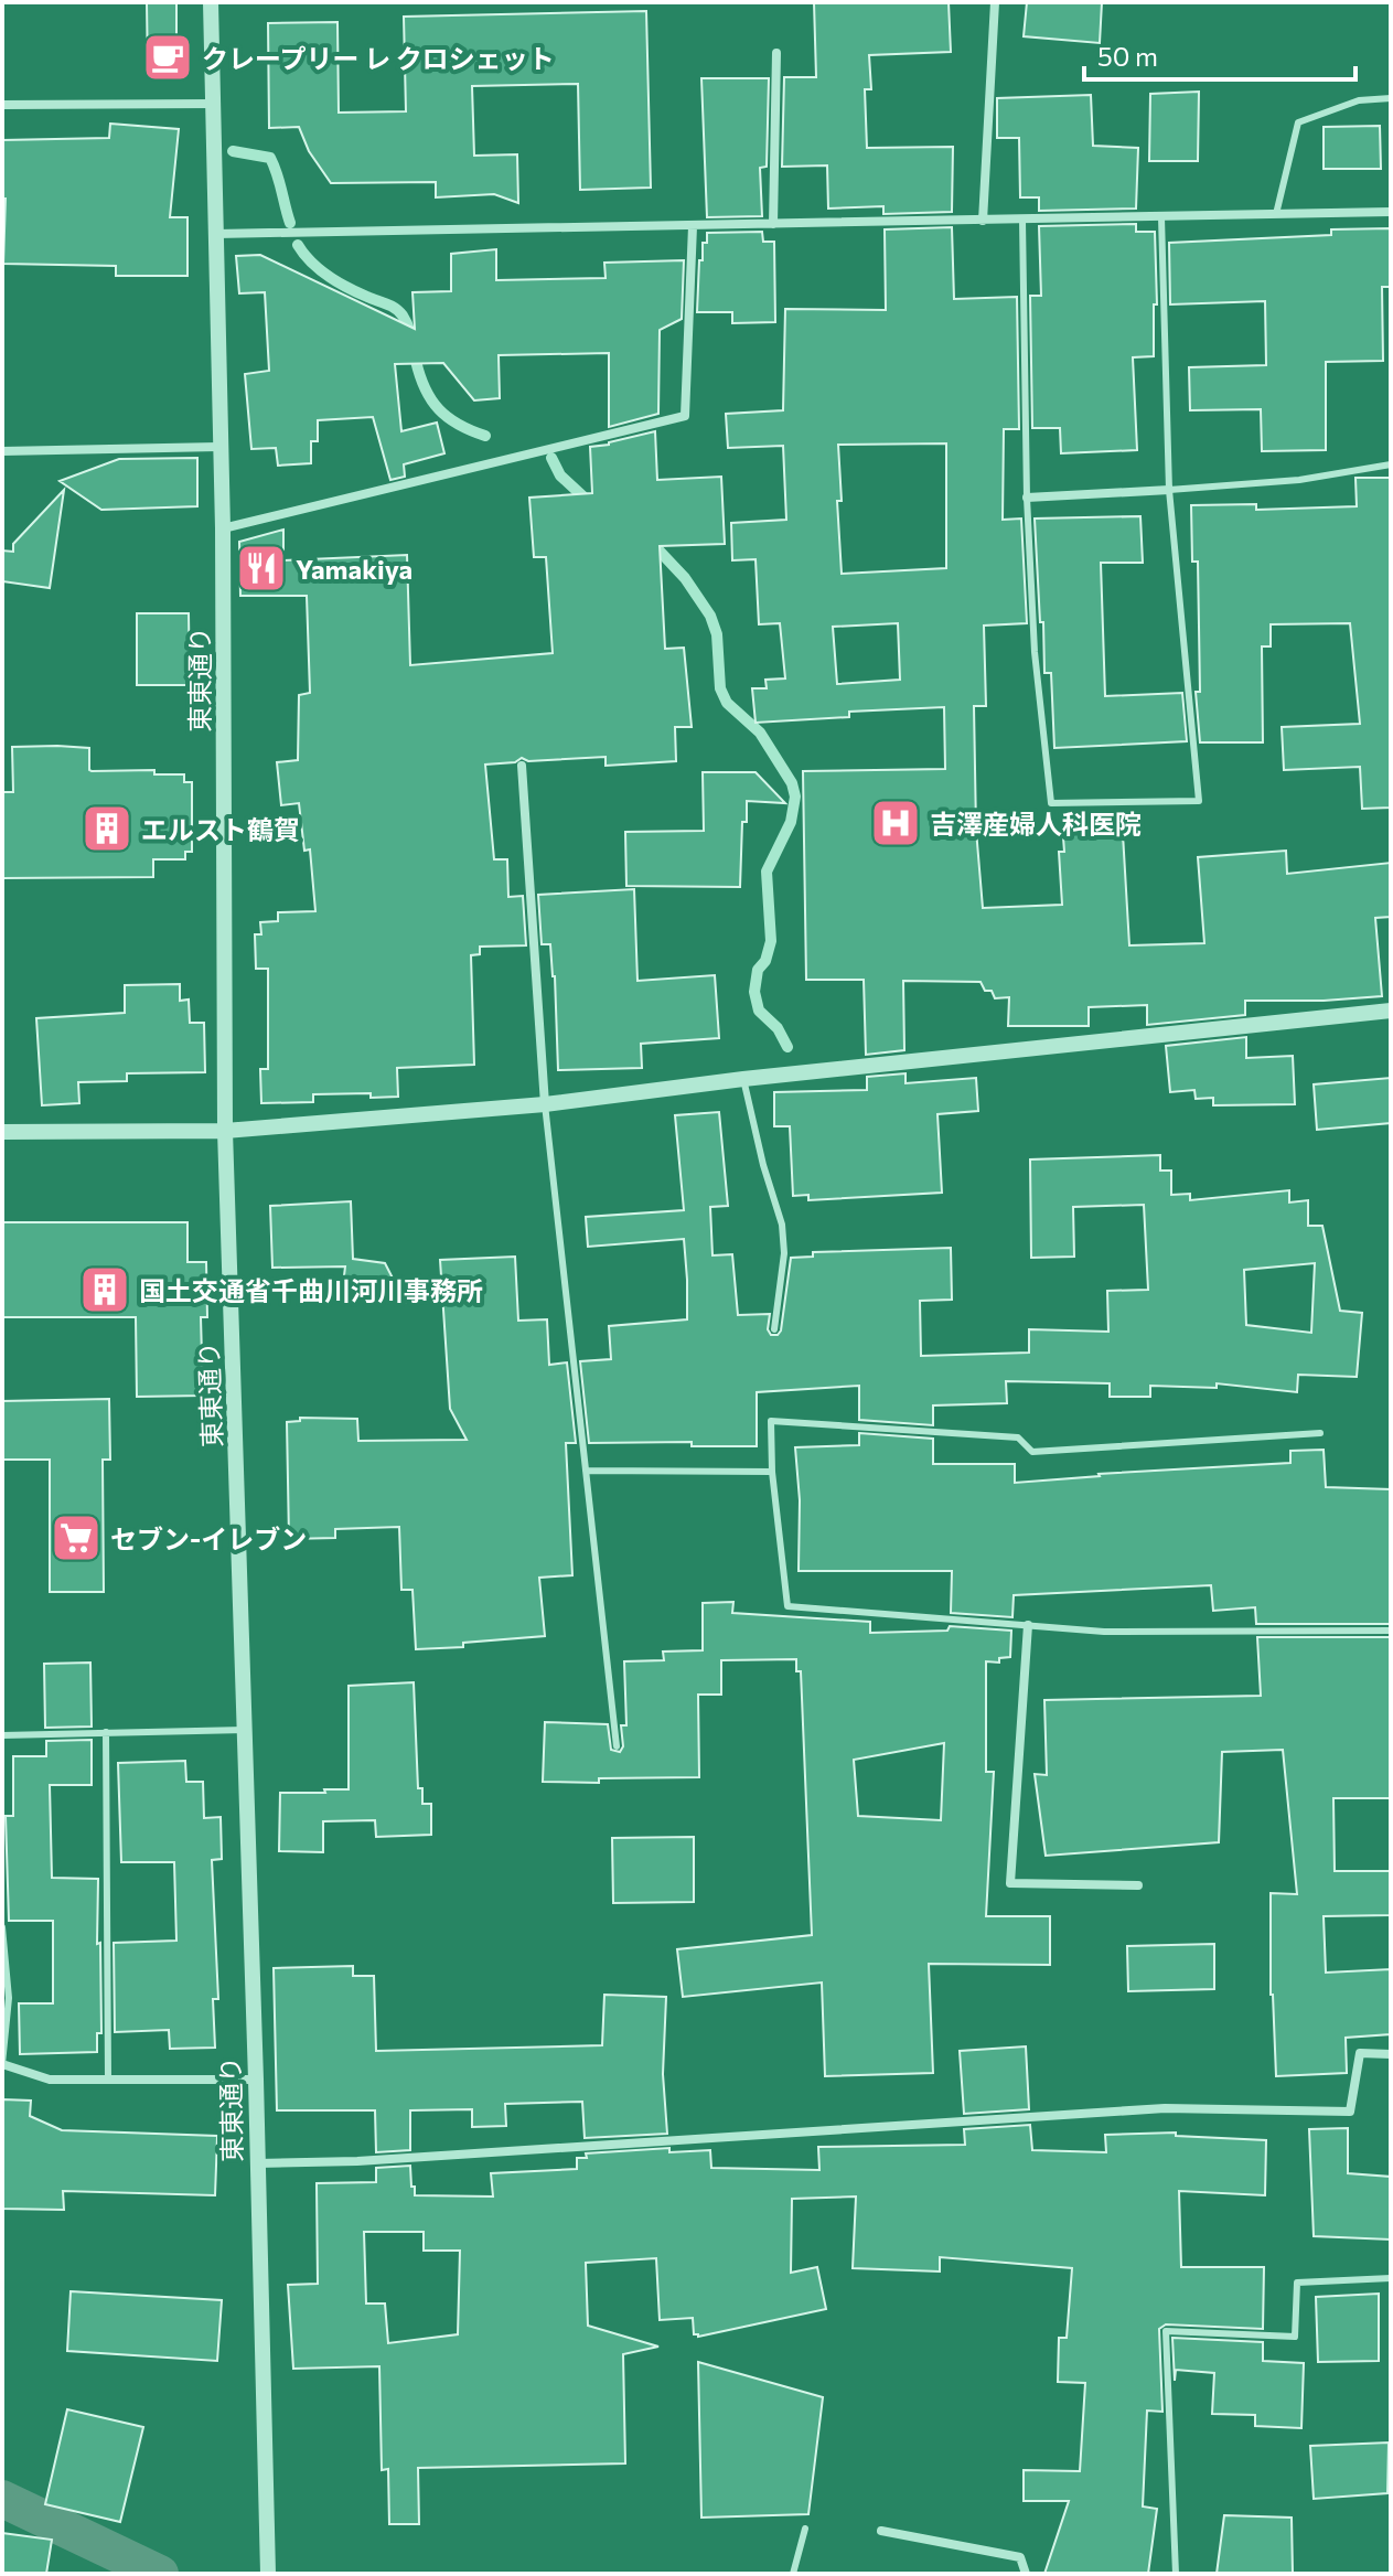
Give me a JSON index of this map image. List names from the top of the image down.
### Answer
{
  "streets": {
    "street": ["東東通り"]
  },
  "places": {
    "cafe": ["クレープリー レ クロシェット"],
    "restaurant": ["Yamakiya"],
    "hospital": ["吉澤産婦人科医院"],
    "building": ["エルスト鶴賀", "国土交通省千曲川河川事務所"],
    "supermarket": ["セブン-イレブン"]
  },
  "scale_bar": "50 m"
}
